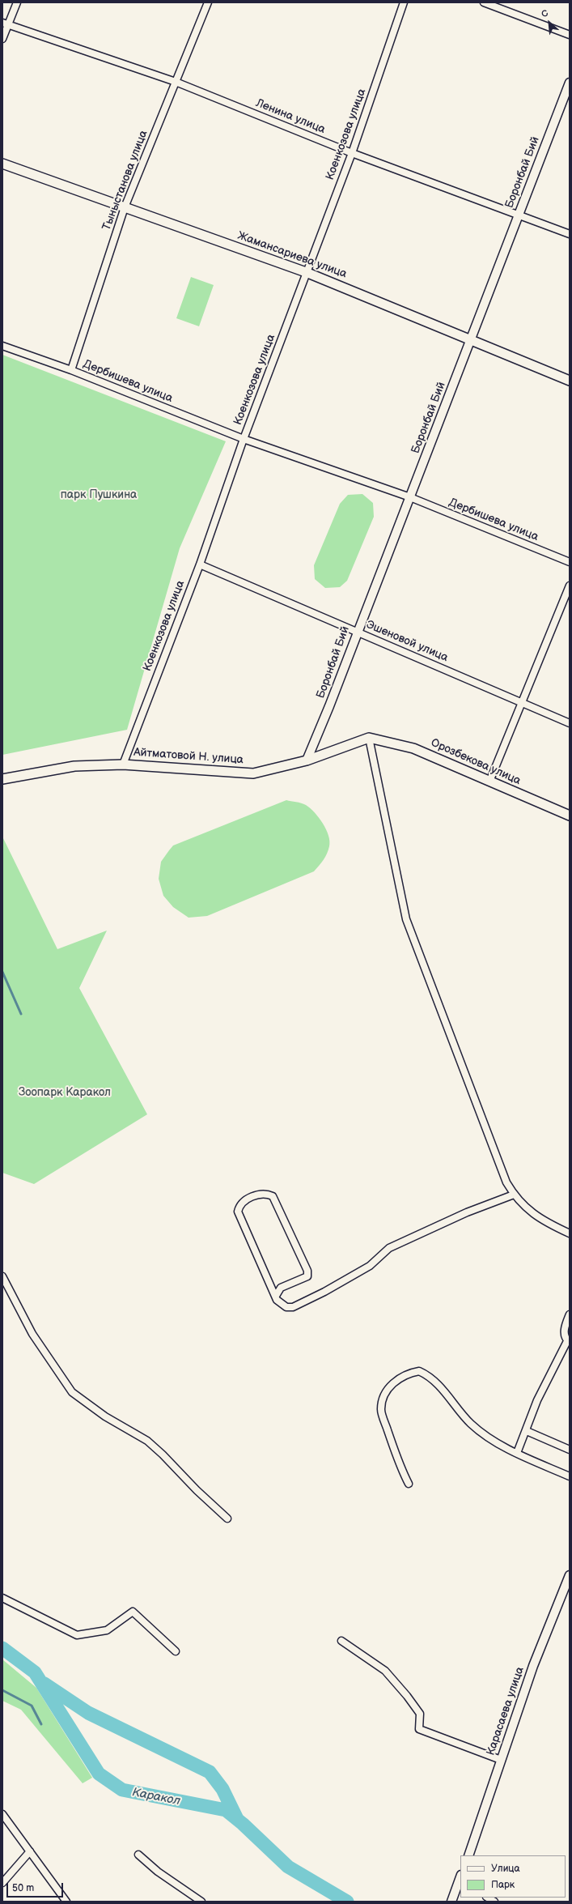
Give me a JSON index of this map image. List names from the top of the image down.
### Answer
{
  "streets": {
    "main road": ["Жамансариева улица", "Айтматовой Н. улица", "Орозбекова улица"],
    "street": [
      "Ленина улица",
      "Коенкозова улица",
      "Боронбай Бий",
      "Тыныстанова улица",
      "Дербишева улица",
      "Эшеновой улица",
      "Карасаева улица"
    ]
  },
  "crossings": [
    ["Ленина улица", "Коенкозова улица"],
    ["Ленина улица", "Боронбай Бий"],
    ["Ленина улица", "Тыныстанова улица"],
    ["Коенкозова улица", "Жамансариева улица"],
    ["Коенкозова улица", "Дербишева улица"],
    ["Коенкозова улица", "Эшеновой улица"],
    ["Коенкозова улица", "Айтматовой Н. улица"],
    ["Боронбай Бий", "Жамансариева улица"],
    ["Боронбай Бий", "Дербишева улица"],
    ["Боронбай Бий", "Эшеновой улица"],
    ["Боронбай Бий", "Айтматовой Н. улица"],
    ["Тыныстанова улица", "Жамансариева улица"],
    ["Тыныстанова улица", "Дербишева улица"],
    ["Айтматовой Н. улица", "Орозбекова улица"]
  ],
  "water": ["Каракол"],
  "parks": ["парк Пушкина", "Зоопарк Каракол"],
  "legend": ["Улица", "Парк"],
  "scale_bar": "50 m",
  "north": "top left"
}
